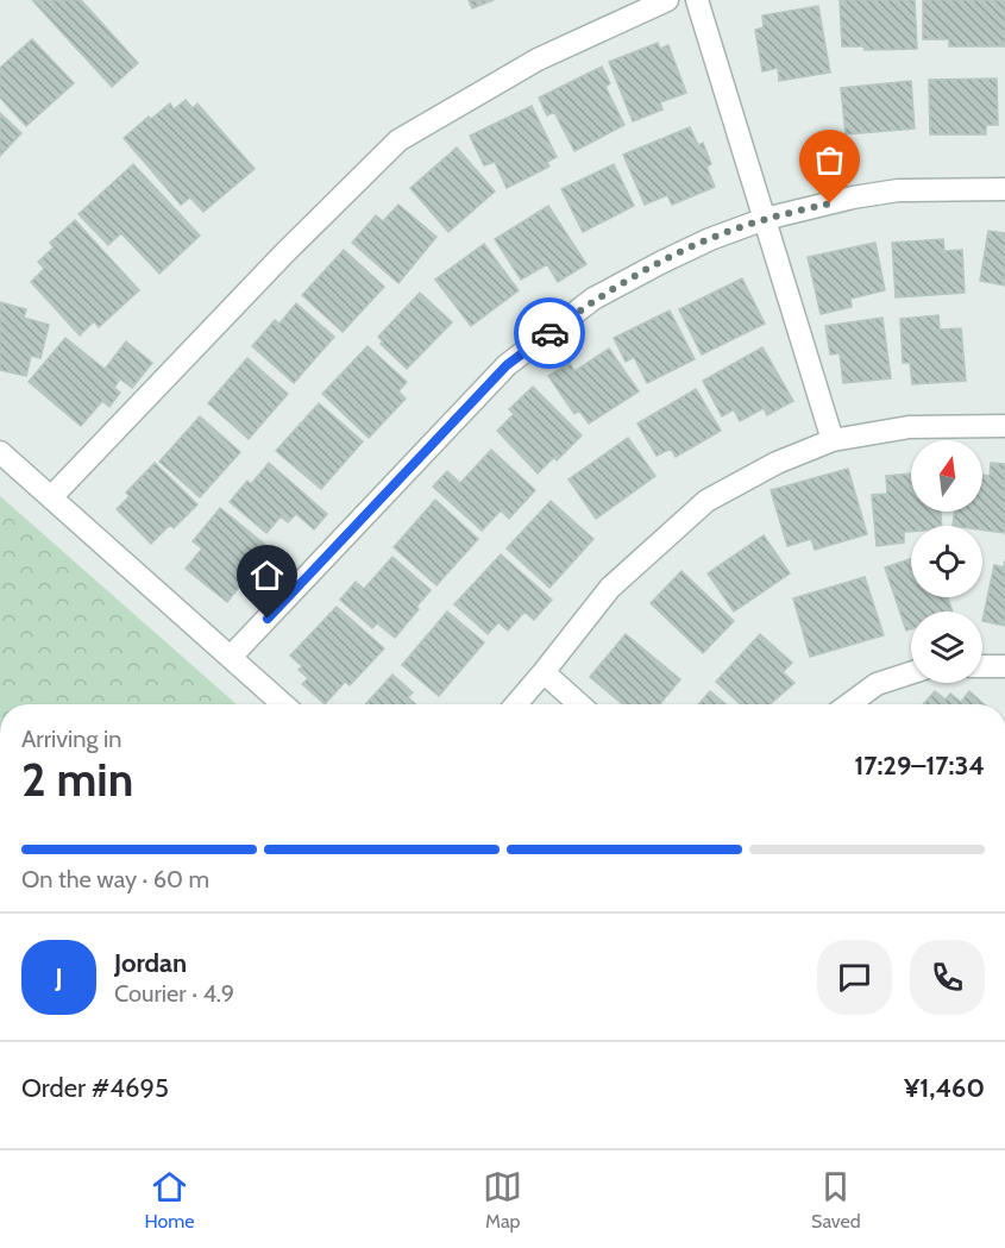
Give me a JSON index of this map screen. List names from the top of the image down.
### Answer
{
  "north": "top",
  "page": {
    "heading": ["2 min", "Arriving in", "17:29–17:34"],
    "panel": [
      "Jordan",
      "Courier · 4.9",
      "Order #4695",
      "¥1,460"
    ],
    "bar": "On the way · 60 m",
    "round": "J",
    "tabs": ["Home", "Map", "Saved"]
  }
}
